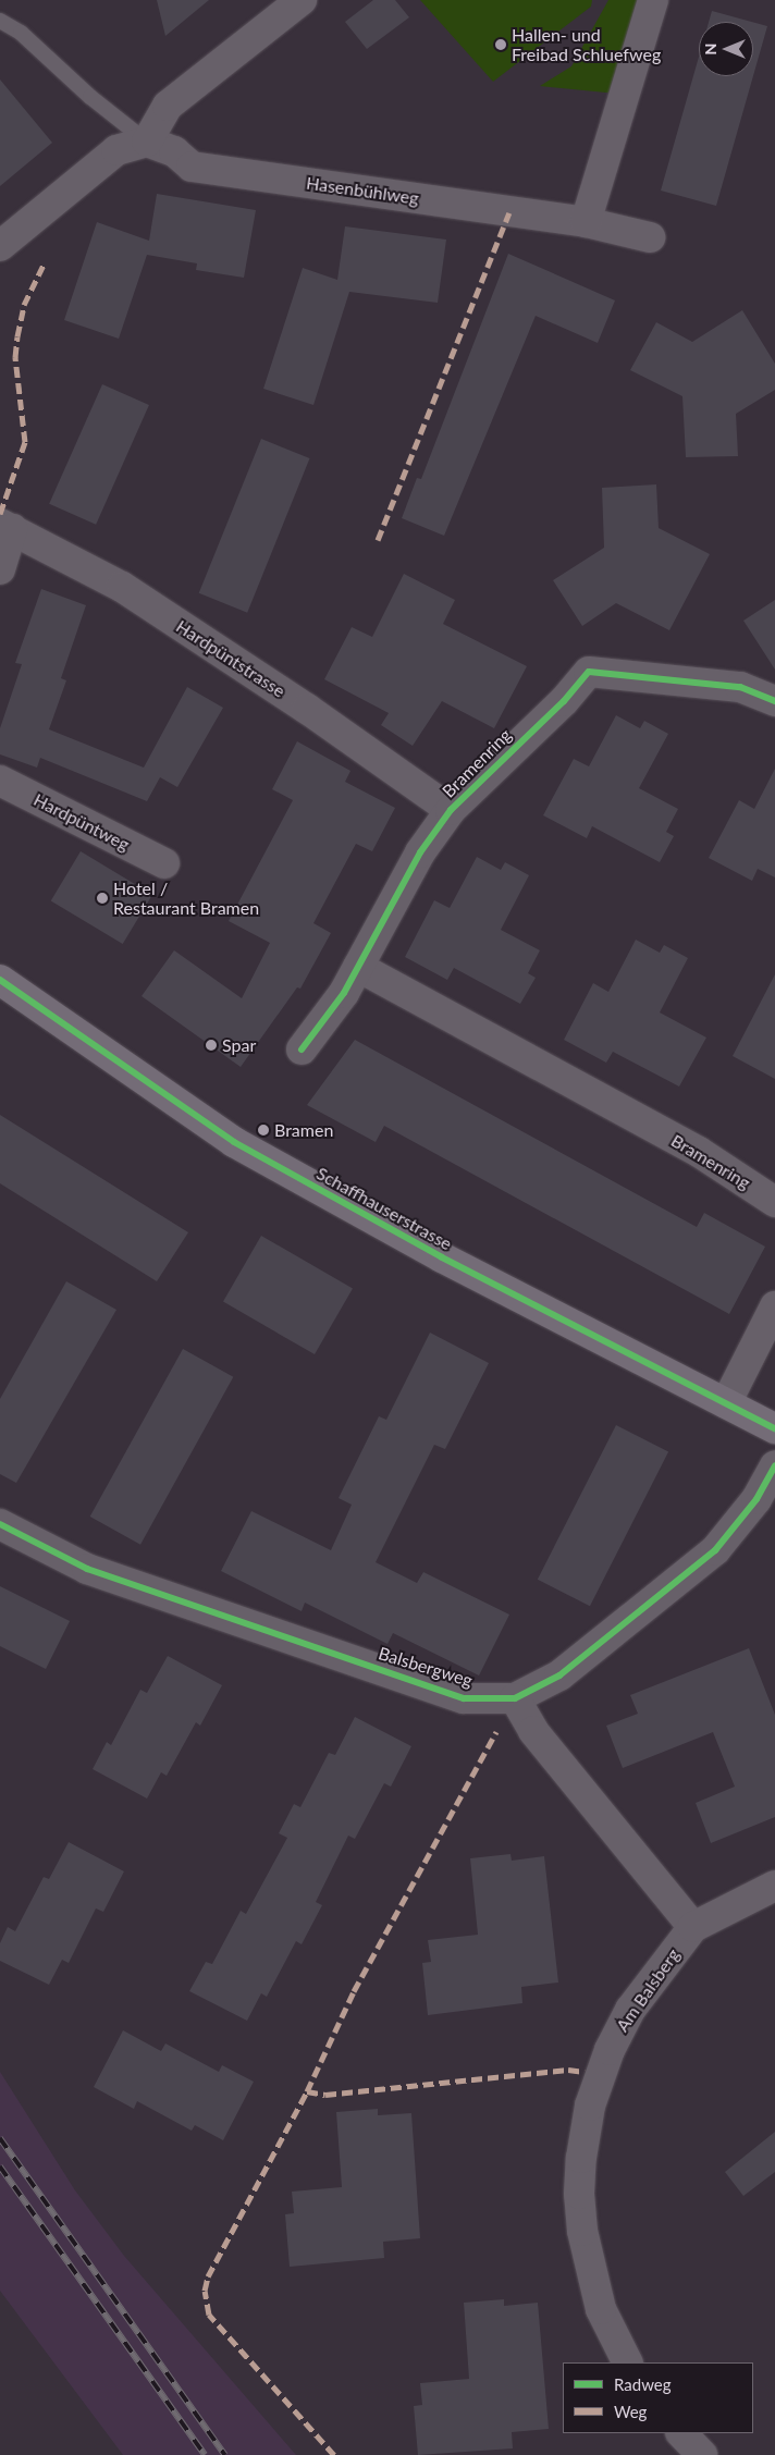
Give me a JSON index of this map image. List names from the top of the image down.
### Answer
{
  "streets": {
    "main road": ["Schaffhauserstrasse"],
    "street": [
      "Hasenbühlweg",
      "Hardpüntstrasse",
      "Bramenring",
      "Hardpüntweg",
      "Balsbergweg",
      "Am Balsberg"
    ]
  },
  "crossings": [
    ["Hardpüntstrasse", "Bramenring"]
  ],
  "places": [
    "Hallen- und Freibad Schluefweg",
    "Hotel / Restaurant Bramen",
    "Spar",
    "Bramen"
  ],
  "legend": ["Radweg", "Weg"],
  "north": "left"
}
